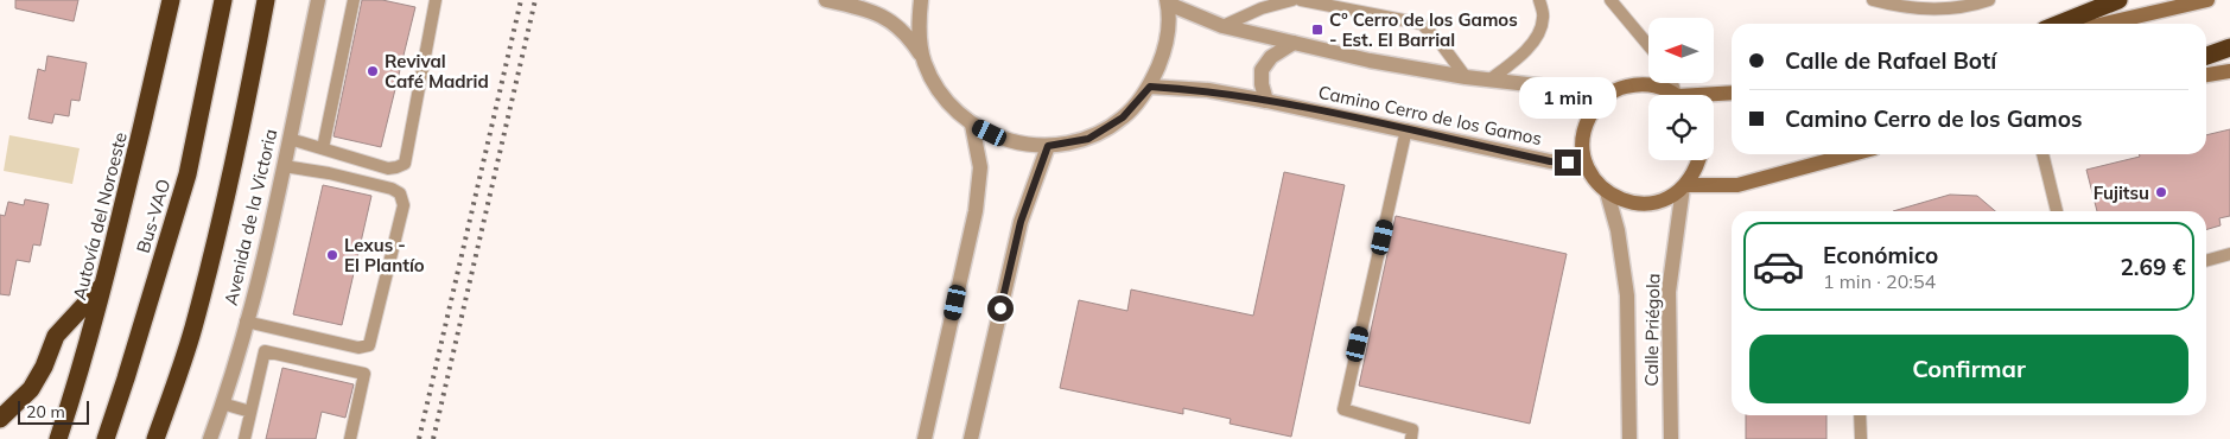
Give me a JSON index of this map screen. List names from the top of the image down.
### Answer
{
  "streets": {
    "highway": ["Autovía del Noroeste", "Bus-VAO"],
    "street": ["Camino Cerro de los Gamos", "Avenida de la Victoria", "Calle Priégola"]
  },
  "places": {
    "transit": ["Cº Cerro de los Gamos - Est. El Barrial"],
    "other": ["Revival Café Madrid", "Fujitsu", "Lexus - El Plantío"]
  },
  "scale_bar": "20 m",
  "north": "left",
  "page": {
    "banner": ["Calle de Rafael Botí", "Camino Cerro de los Gamos"],
    "bubble": "1 min",
    "list": [
      {
        "name": "Económico",
        "note": "1 min · 20:54",
        "value": "2.69 €"
      }
    ],
    "buttons": "Confirmar",
    "scale": "20 m"
  }
}
